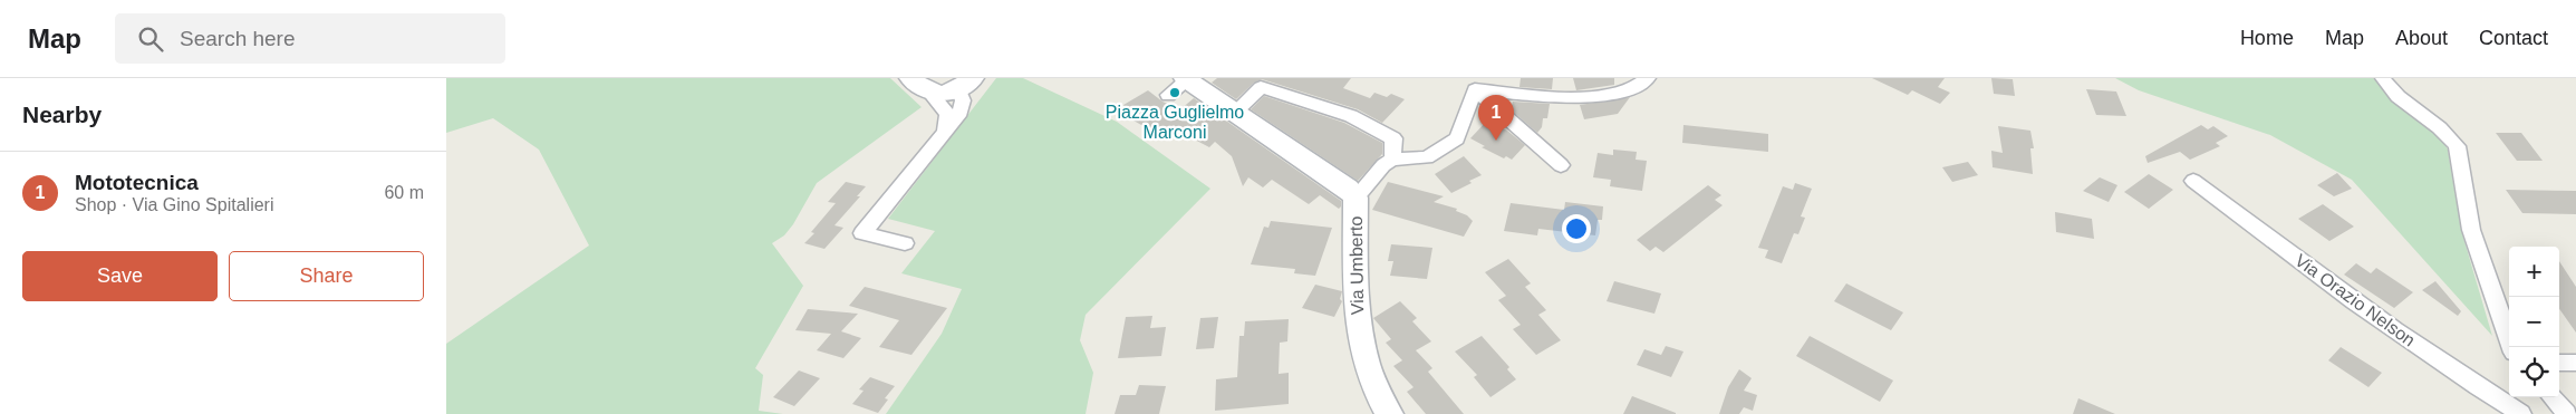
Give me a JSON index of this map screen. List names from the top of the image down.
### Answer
{
  "streets": {
    "main road": ["Via Umberto"],
    "street": ["Via Orazio Nelson"]
  },
  "places": ["Piazza Guglielmo Marconi"],
  "page": {
    "header": "Map",
    "search": "Search here",
    "nav": [
      "Home",
      "Map",
      "About",
      "Contact"
    ],
    "heading": "Nearby",
    "pins": "1",
    "list": [
      {
        "mark": "1",
        "name": "Mototecnica",
        "note": "Shop · Via Gino Spitalieri",
        "value": "60 m"
      }
    ],
    "buttons": ["Save", "Share"],
    "map_buttons": ["+", "−"]
  }
}
